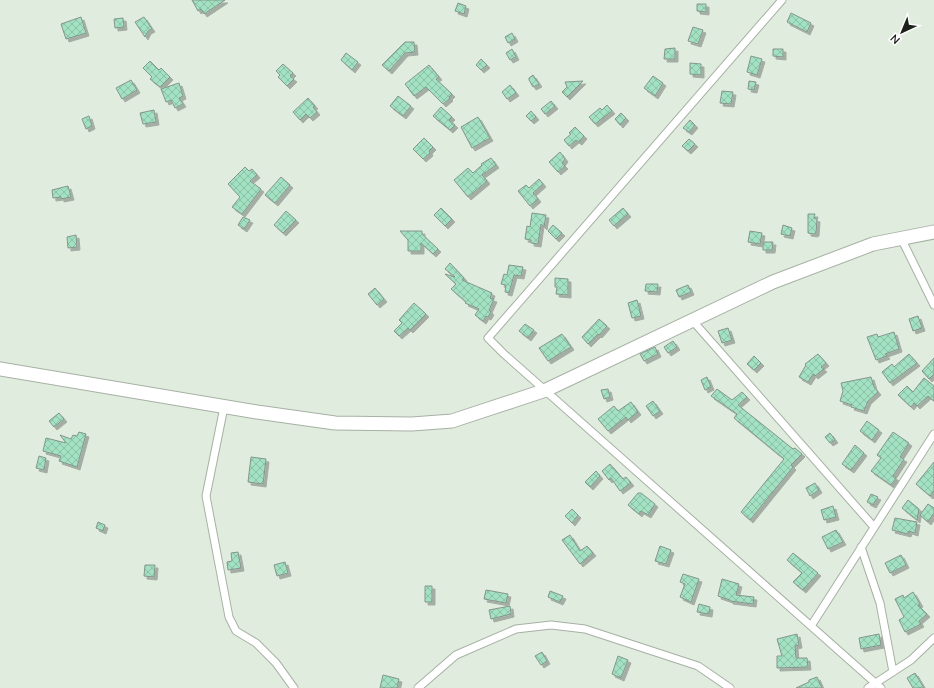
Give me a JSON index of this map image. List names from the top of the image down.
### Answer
{
  "north": "bottom left"
}
